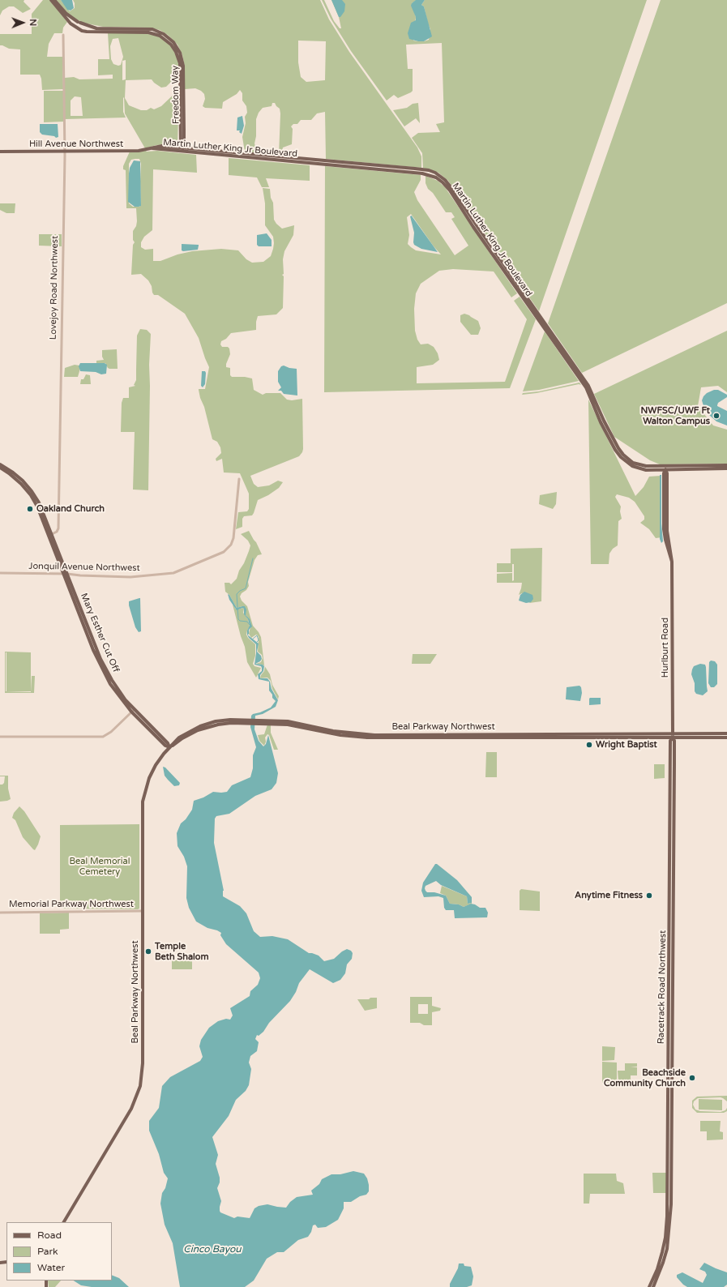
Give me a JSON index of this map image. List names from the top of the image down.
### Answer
{
  "streets": {
    "main road": [
      "Freedom Way",
      "Hill Avenue Northwest",
      "Martin Luther King Jr Boulevard",
      "Mary Esther Cut Off",
      "Hurlburt Road",
      "Beal Parkway Northwest",
      "Racetrack Road Northwest"
    ],
    "street": ["Lovejoy Road Northwest", "Jonquil Avenue Northwest", "Memorial Parkway Northwest"]
  },
  "crossings": [
    ["Freedom Way", "Martin Luther King Jr Boulevard"],
    ["Hill Avenue Northwest", "Martin Luther King Jr Boulevard"],
    ["Hill Avenue Northwest", "Lovejoy Road Northwest"],
    ["Martin Luther King Jr Boulevard", "Hurlburt Road"],
    ["Lovejoy Road Northwest", "Mary Esther Cut Off"],
    ["Jonquil Avenue Northwest", "Mary Esther Cut Off"],
    ["Mary Esther Cut Off", "Beal Parkway Northwest"],
    ["Hurlburt Road", "Beal Parkway Northwest"],
    ["Hurlburt Road", "Racetrack Road Northwest"],
    ["Beal Parkway Northwest", "Memorial Parkway Northwest"],
    ["Beal Parkway Northwest", "Racetrack Road Northwest"]
  ],
  "water": ["Cinco Bayou"],
  "parks": ["Beal Memorial Cemetery"],
  "places": [
    "NWFSC/UWF Ft Walton Campus",
    "Oakland Church",
    "Wright Baptist",
    "Anytime Fitness",
    "Temple Beth Shalom",
    "Beachside Community Church"
  ],
  "legend": ["Road", "Park", "Water"],
  "north": "right"
}
